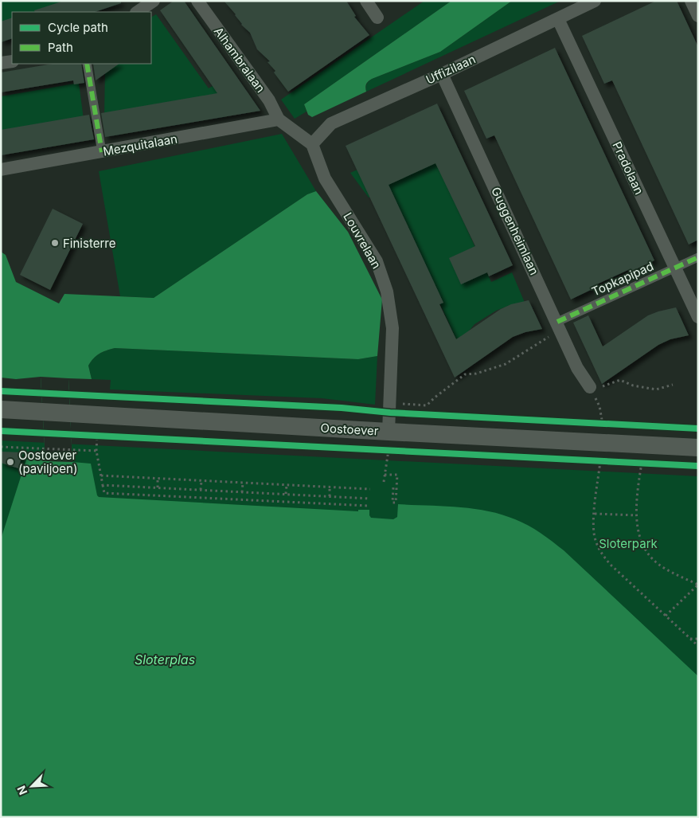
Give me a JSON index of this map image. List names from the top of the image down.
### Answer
{
  "streets": {
    "main road": ["Oostoever"],
    "street": [
      "Alhambralaan",
      "Uffizilaan",
      "Mezquitalaan",
      "Pradolaan",
      "Guggenheimlaan",
      "Louvrelaan",
      "Topkapipad"
    ]
  },
  "crossings": [
    ["Alhambralaan", "Mezquitalaan"],
    ["Uffizilaan", "Pradolaan"],
    ["Uffizilaan", "Guggenheimlaan"],
    ["Uffizilaan", "Louvrelaan"],
    ["Pradolaan", "Topkapipad"],
    ["Guggenheimlaan", "Topkapipad"],
    ["Louvrelaan", "Oostoever"]
  ],
  "water": ["Sloterplas"],
  "parks": ["Sloterpark"],
  "places": ["Finisterre", "Oostoever (paviljoen)"],
  "legend": ["Cycle path", "Path"],
  "north": "bottom left"
}
